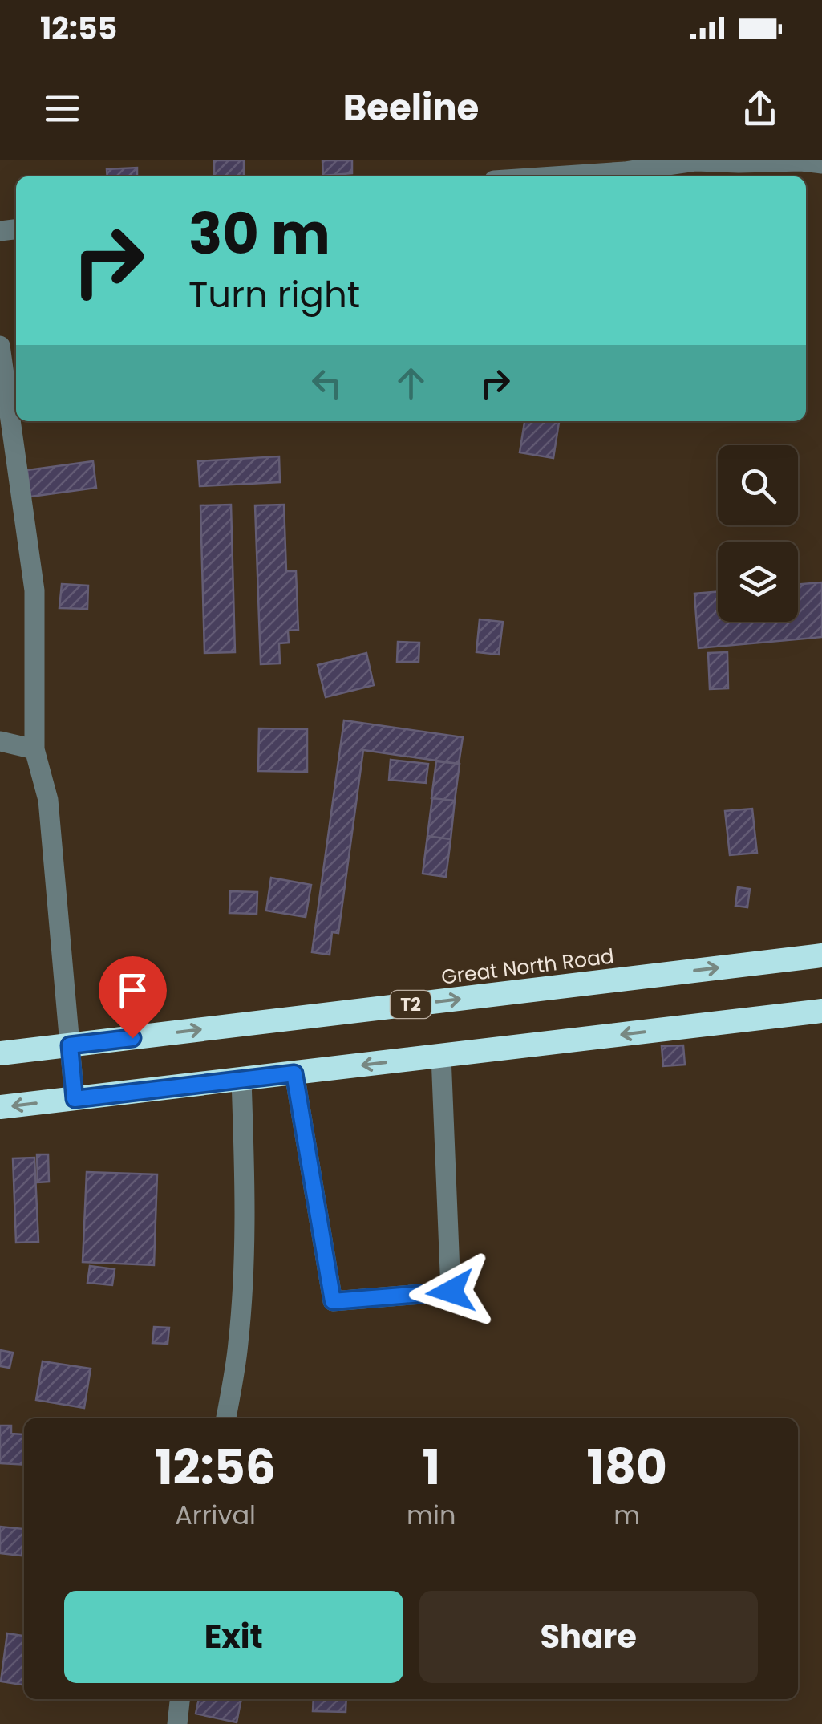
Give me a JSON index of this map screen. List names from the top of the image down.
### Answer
{
  "streets": {
    "highway": ["Great North Road", "T2"]
  },
  "page": {
    "status": "12:55",
    "header": "Beeline",
    "turn": ["30 m", "Turn right"],
    "eta": [
      "12:56",
      "Arrival",
      "1",
      "min",
      "180",
      "m"
    ],
    "buttons": ["Exit", "Share"]
  }
}
